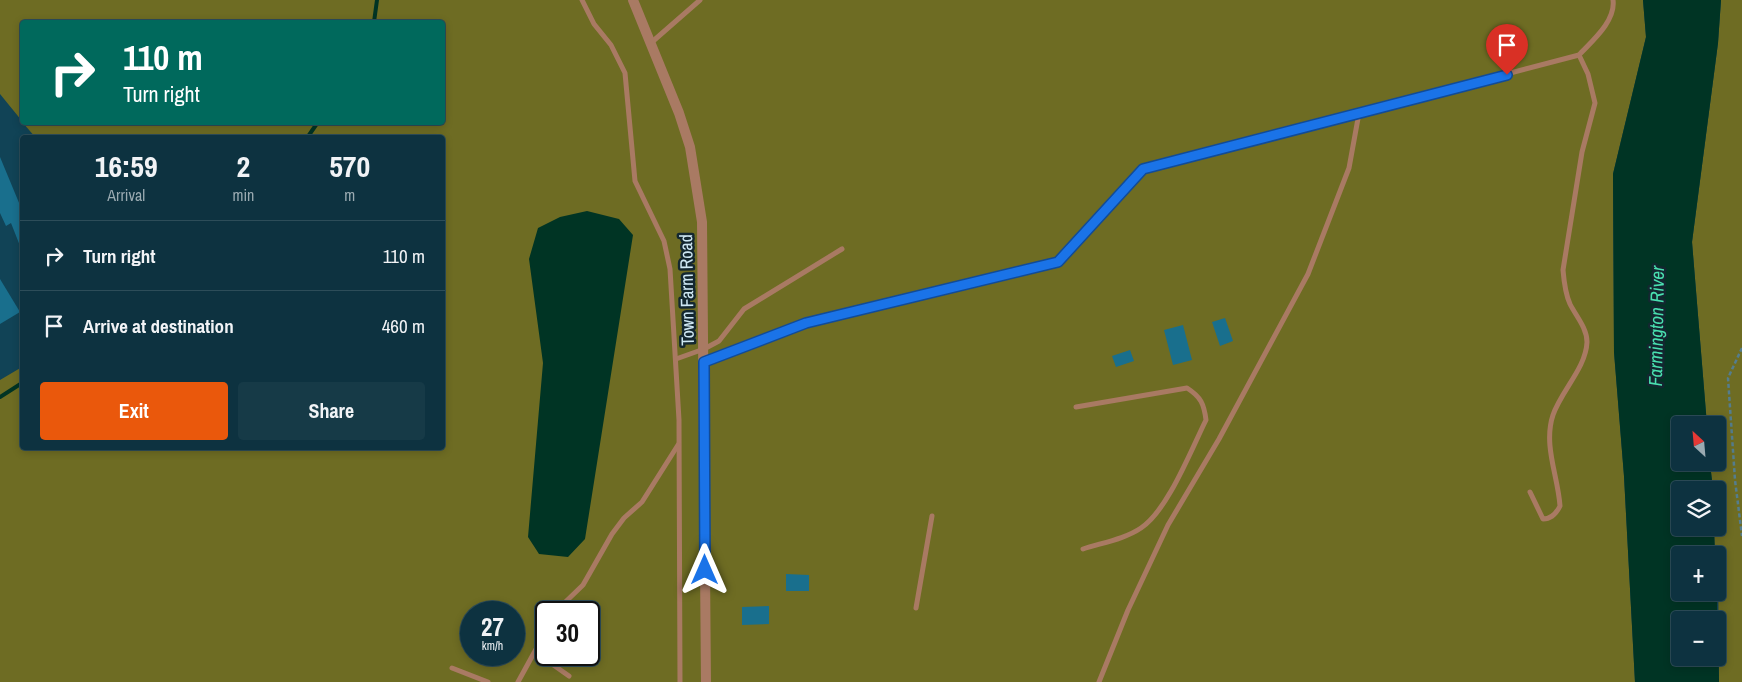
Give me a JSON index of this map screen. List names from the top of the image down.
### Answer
{
  "streets": {
    "street": ["Town Farm Road"]
  },
  "water": ["Farmington River"],
  "north": "top left",
  "page": {
    "turn": ["110 m", "Turn right"],
    "eta": [
      "16:59",
      "Arrival",
      "2",
      "min",
      "570",
      "m"
    ],
    "list": [
      {
        "name": "Turn right",
        "value": "110 m"
      },
      {
        "name": "Arrive at destination",
        "value": "460 m"
      }
    ],
    "buttons": ["Exit", "Share"],
    "map_buttons": ["+", "−"],
    "speed": "27 km/h",
    "limit": "30"
  }
}
